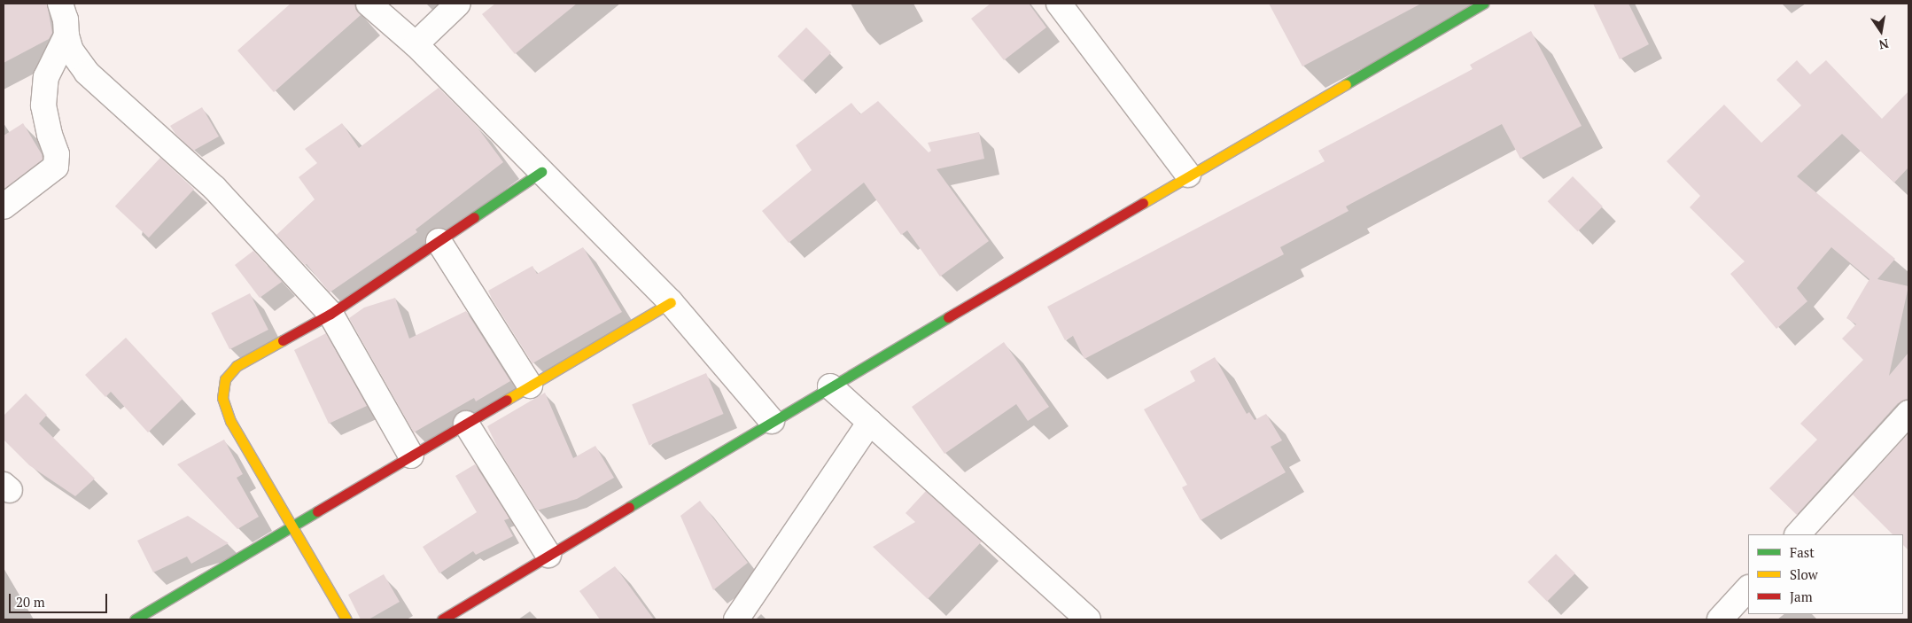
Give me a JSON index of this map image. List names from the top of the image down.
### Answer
{
  "legend": ["Fast", "Slow", "Jam"],
  "scale_bar": "20 m",
  "north": "bottom"
}
